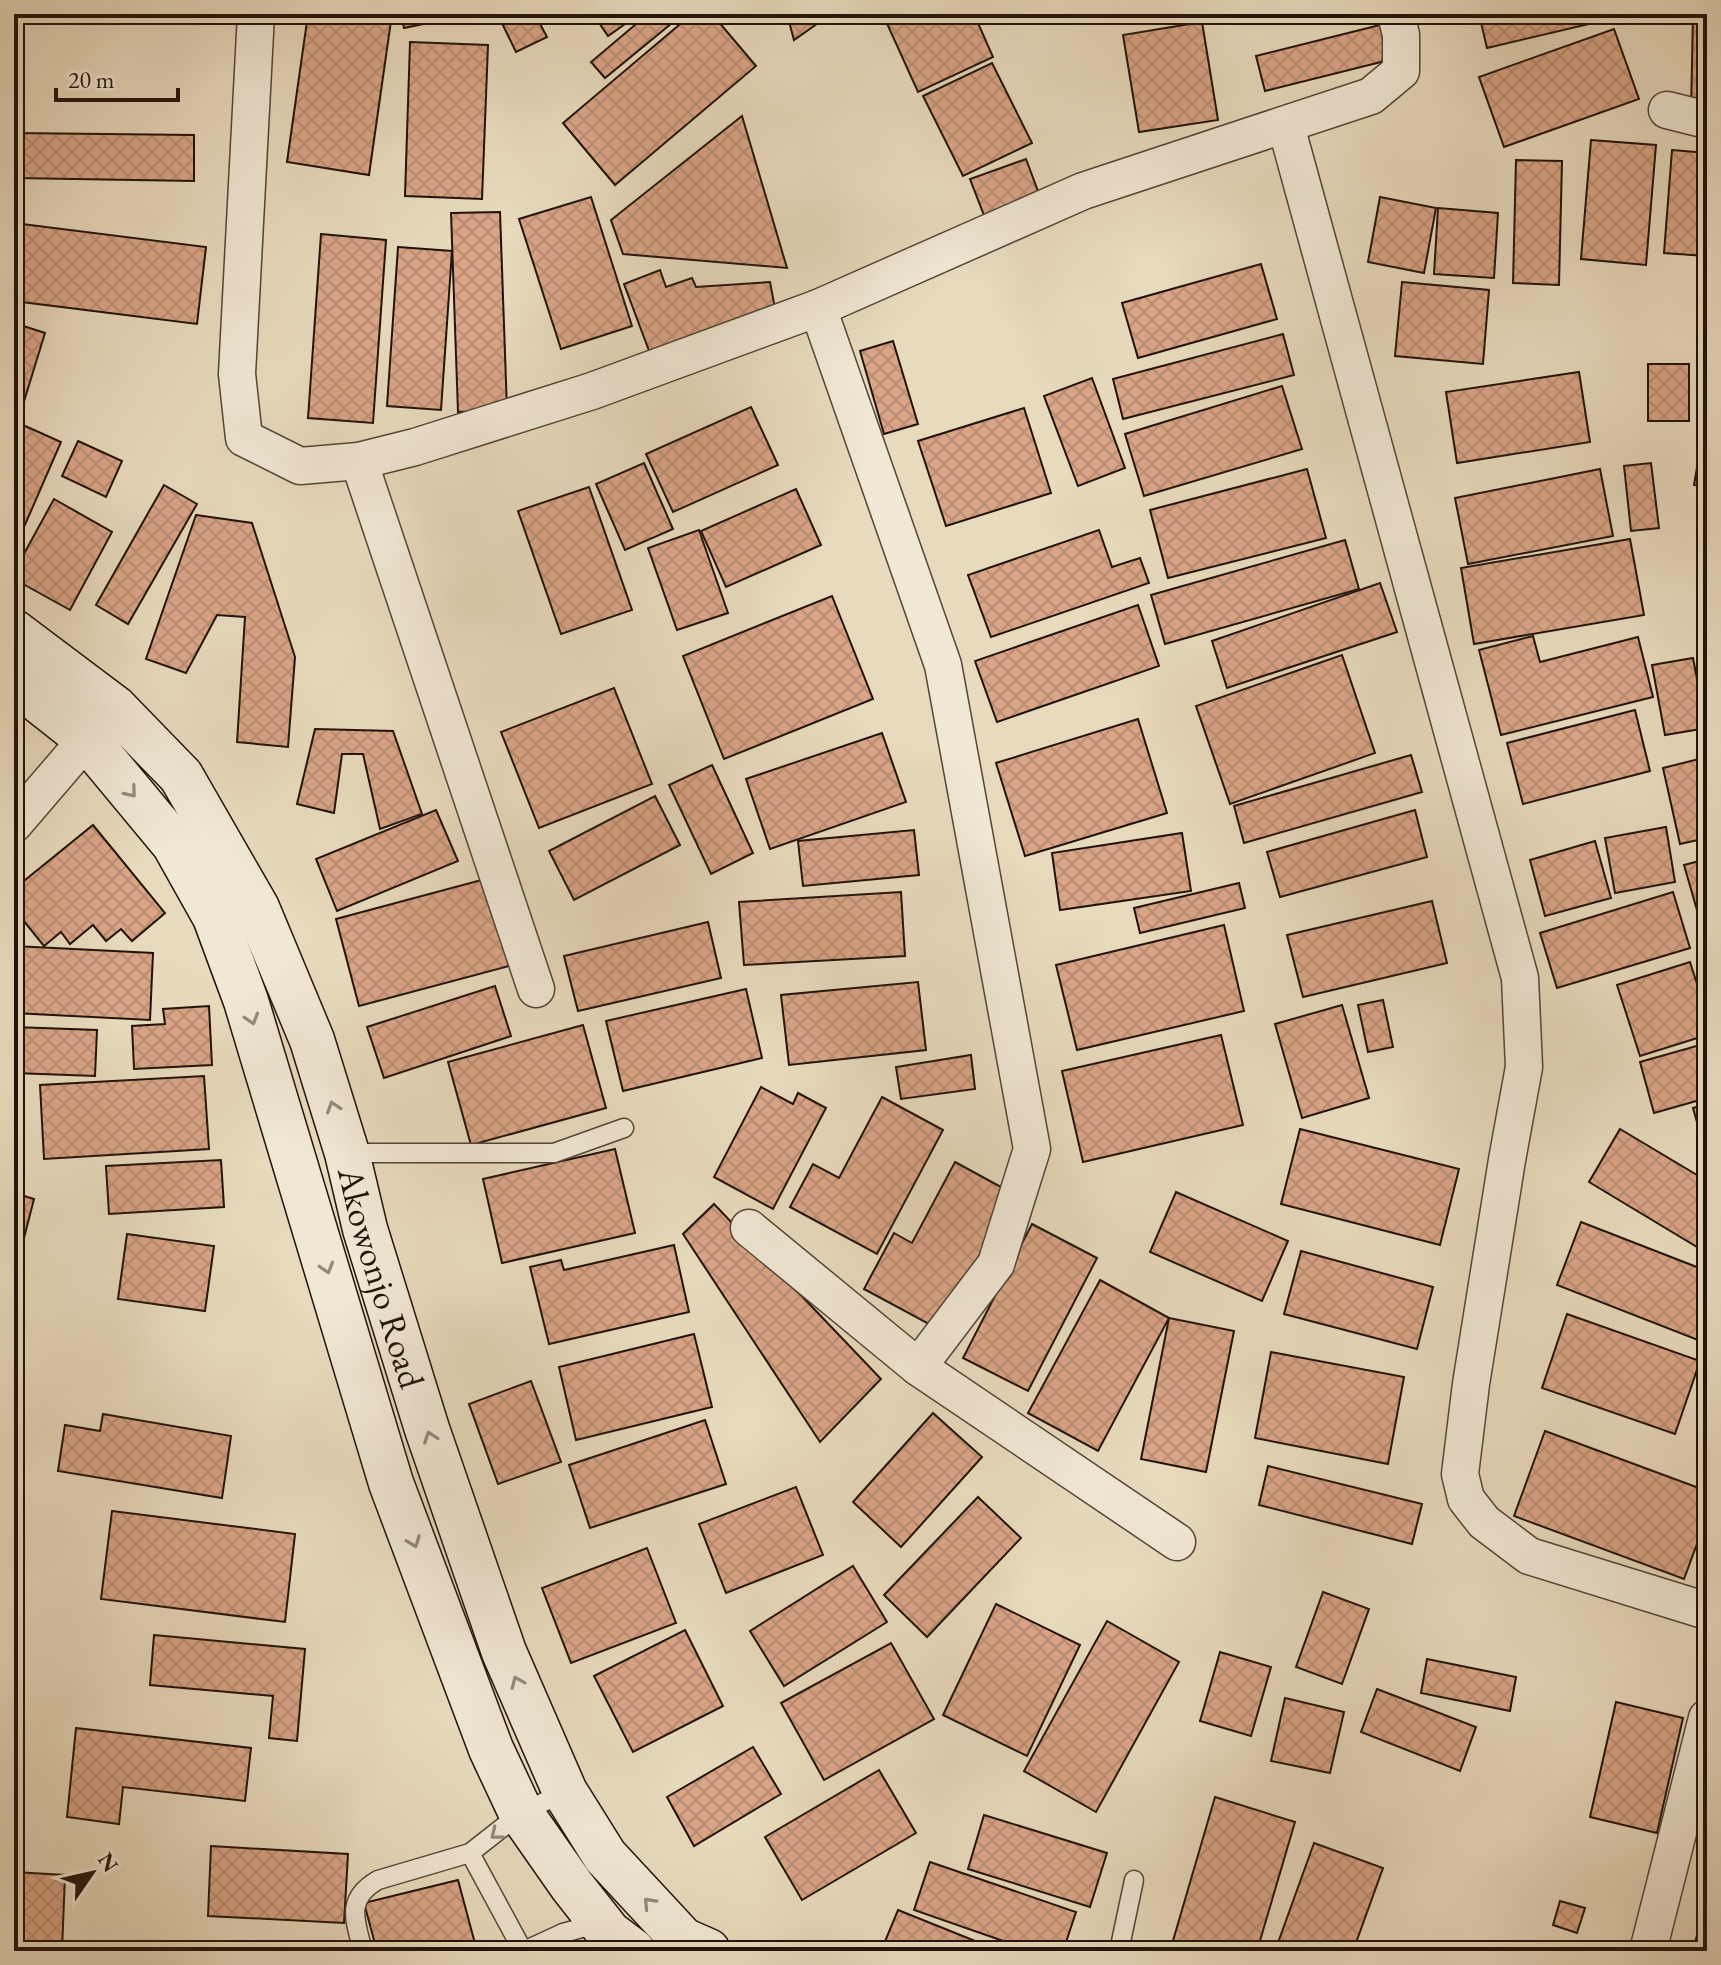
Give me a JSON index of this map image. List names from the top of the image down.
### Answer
{
  "streets": {
    "main road": ["Akowonjo Road"]
  },
  "scale_bar": "20 m",
  "north": "top right"
}
